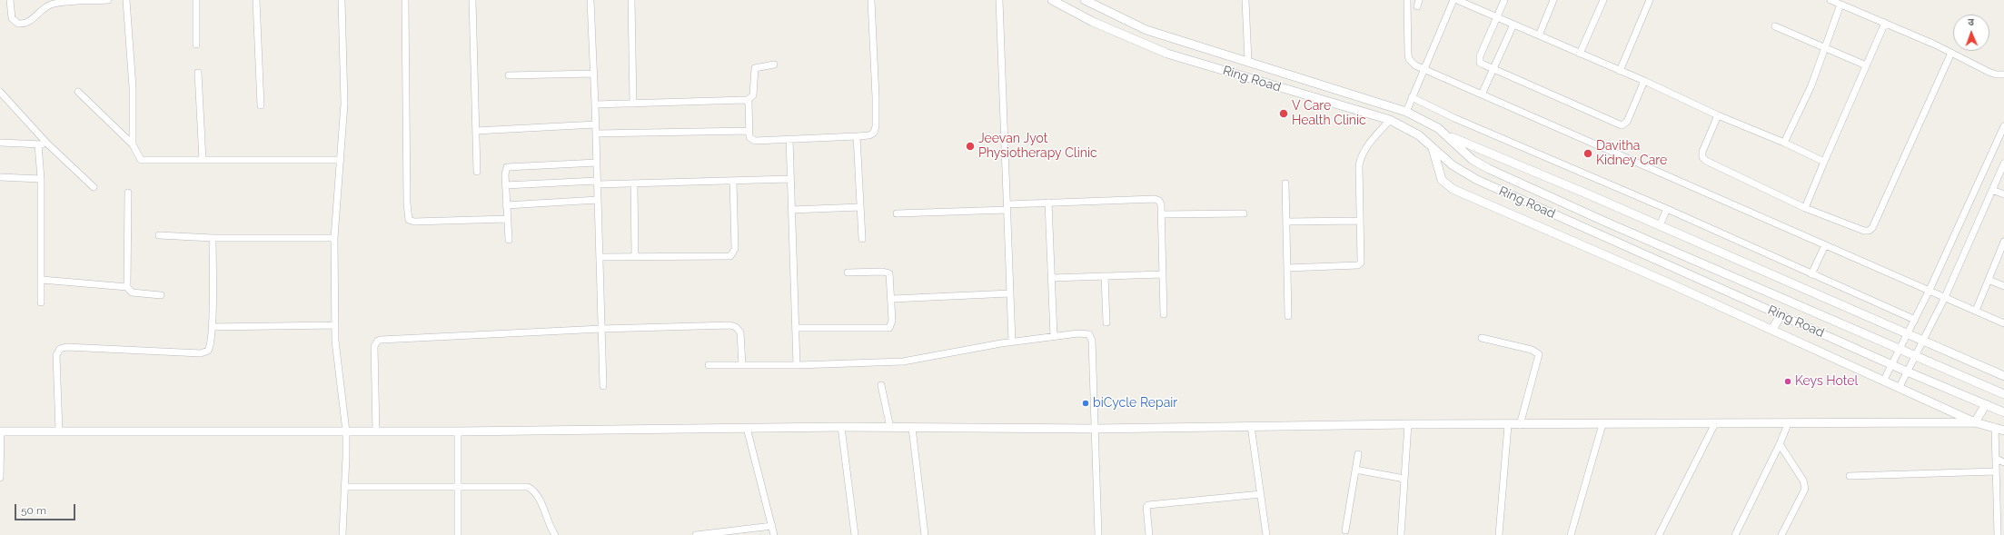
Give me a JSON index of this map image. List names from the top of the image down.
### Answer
{
  "streets": {
    "street": ["Ring Road"]
  },
  "places": [
    "V Care Health Clinic",
    "Jeevan Jyot Physiotherapy Clinic",
    "Davitha Kidney Care",
    "Keys Hotel",
    "biCycle Repair"
  ],
  "scale_bar": "50 m",
  "north": "top"
}
